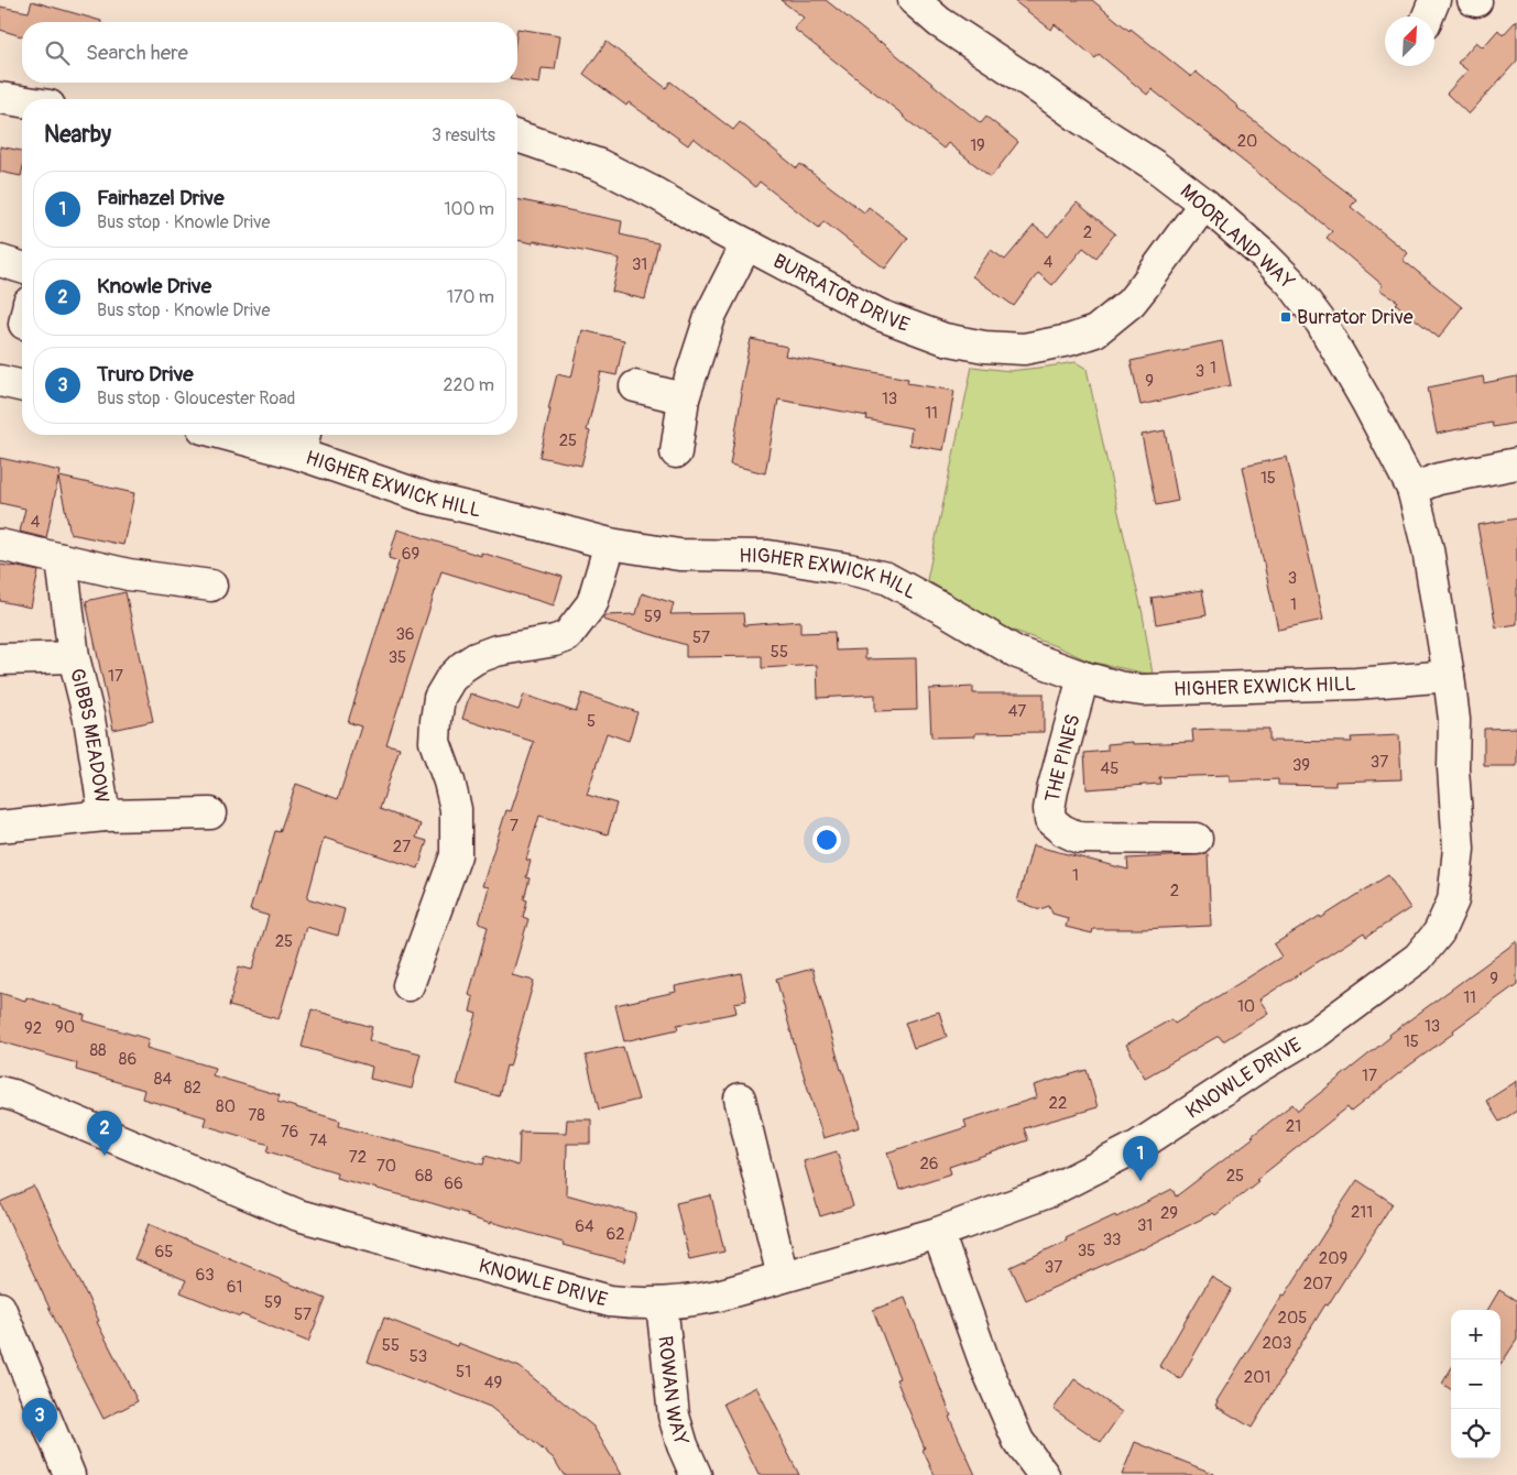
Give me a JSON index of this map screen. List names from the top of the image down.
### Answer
{
  "streets": {
    "street": [
      "MOORLAND WAY",
      "BURRATOR DRIVE",
      "HIGHER EXWICK HILL",
      "GIBBS MEADOW",
      "THE PINES",
      "KNOWLE DRIVE",
      "ROWAN WAY"
    ]
  },
  "crossings": [
    ["MOORLAND WAY", "BURRATOR DRIVE"],
    ["MOORLAND WAY", "HIGHER EXWICK HILL"],
    ["MOORLAND WAY", "KNOWLE DRIVE"],
    ["HIGHER EXWICK HILL", "THE PINES"],
    ["HIGHER EXWICK HILL", "KNOWLE DRIVE"],
    ["KNOWLE DRIVE", "ROWAN WAY"]
  ],
  "places": {
    "transit": ["Burrator Drive"]
  },
  "house_numbers": [
    "20",
    "19",
    "2",
    "4",
    "31",
    "1",
    "3",
    "9",
    "13",
    "11",
    "25",
    "15",
    "4",
    "69",
    "3",
    "1",
    "59",
    "36",
    "57",
    "55",
    "35",
    "17",
    "47",
    "5",
    "37",
    "39",
    "45",
    "7",
    "27",
    "1",
    "2",
    "25",
    "9",
    "11",
    "10",
    "13",
    "90",
    "92",
    "15",
    "88",
    "86",
    "17",
    "84",
    "82",
    "22",
    "80",
    "78",
    "21",
    "76",
    "74",
    "72",
    "26",
    "70",
    "68",
    "25",
    "66",
    "211",
    "29",
    "31",
    "64",
    "62",
    "33",
    "35",
    "65",
    "209",
    "37",
    "63",
    "207",
    "61",
    "59",
    "57",
    "205",
    "203",
    "55",
    "53",
    "51",
    "201",
    "49"
  ],
  "north": "top right",
  "page": {
    "search": "Search here",
    "heading": ["Nearby", "3 results"],
    "list": [
      {
        "mark": "1",
        "name": "Fairhazel Drive",
        "note": "Bus stop · Knowle Drive",
        "value": "100 m"
      },
      {
        "mark": "2",
        "name": "Knowle Drive",
        "note": "Bus stop · Knowle Drive",
        "value": "170 m"
      },
      {
        "mark": "3",
        "name": "Truro Drive",
        "note": "Bus stop · Gloucester Road",
        "value": "220 m"
      }
    ],
    "pins": ["2", "1", "3"],
    "map_buttons": ["+", "−"]
  }
}
